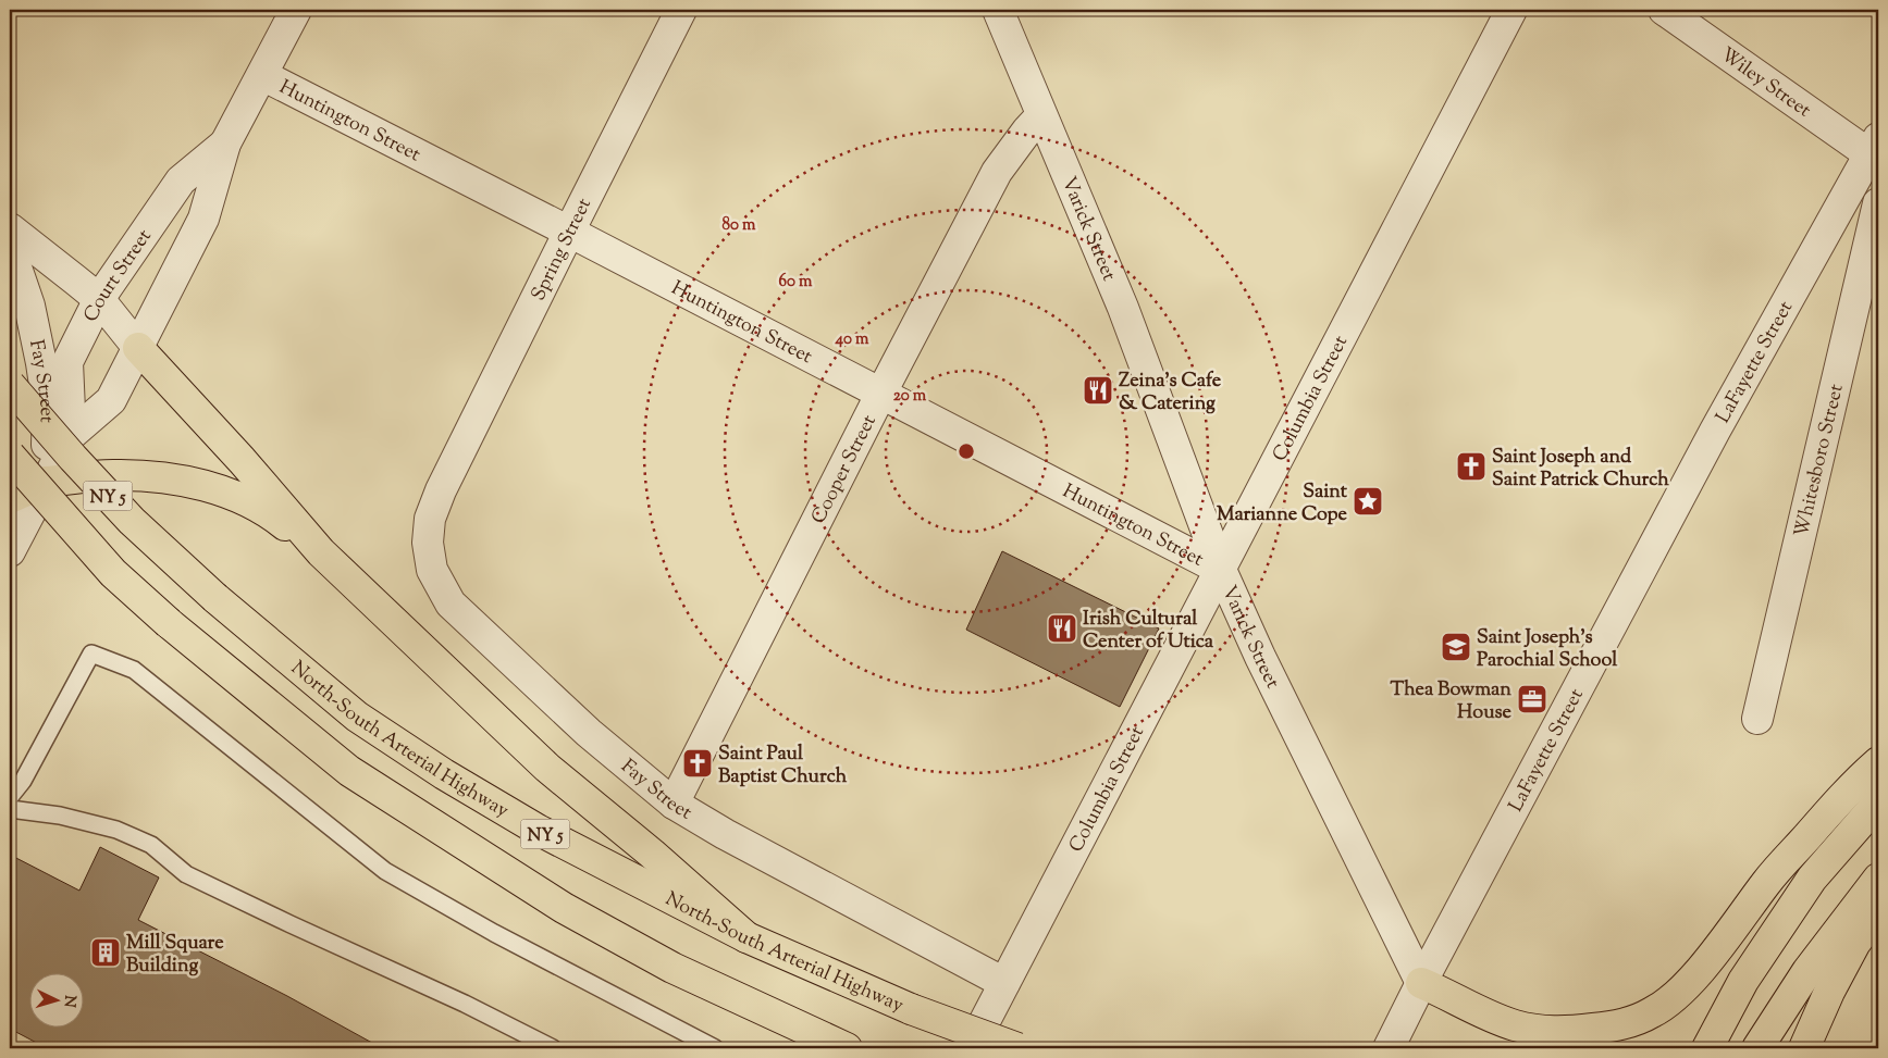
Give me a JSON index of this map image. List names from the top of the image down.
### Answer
{
  "streets": {
    "main road": ["NY 5", "North-South Arterial Highway"],
    "street": [
      "Wiley Street",
      "Huntington Street",
      "Varick Street",
      "Spring Street",
      "Court Street",
      "LaFayette Street",
      "Fay Street",
      "Columbia Street",
      "Whitesboro Street",
      "Cooper Street"
    ]
  },
  "crossings": [
    ["Wiley Street", "LaFayette Street"],
    ["Huntington Street", "Varick Street"],
    ["Huntington Street", "Spring Street"],
    ["Huntington Street", "Court Street"],
    ["Huntington Street", "Columbia Street"],
    ["Huntington Street", "Cooper Street"],
    ["Varick Street", "LaFayette Street"],
    ["Varick Street", "Columbia Street"],
    ["Varick Street", "Cooper Street"],
    ["Spring Street", "Fay Street"],
    ["Court Street", "Fay Street"],
    ["Fay Street", "Columbia Street"],
    ["Fay Street", "Cooper Street"]
  ],
  "places": {
    "restaurant": ["Zeina's Cafe & Catering", "Irish Cultural Center of Utica"],
    "church": ["Saint Joseph and Saint Patrick Church", "Saint Paul Baptist Church"],
    "place": ["Saint Marianne Cope"],
    "school or university": ["Saint Joseph's Parochial School"],
    "office": ["Thea Bowman House"],
    "building": ["Mill Square Building"]
  },
  "north": "right",
  "rings": [
    "80 m",
    "60 m",
    "40 m",
    "20 m"
  ]
}
